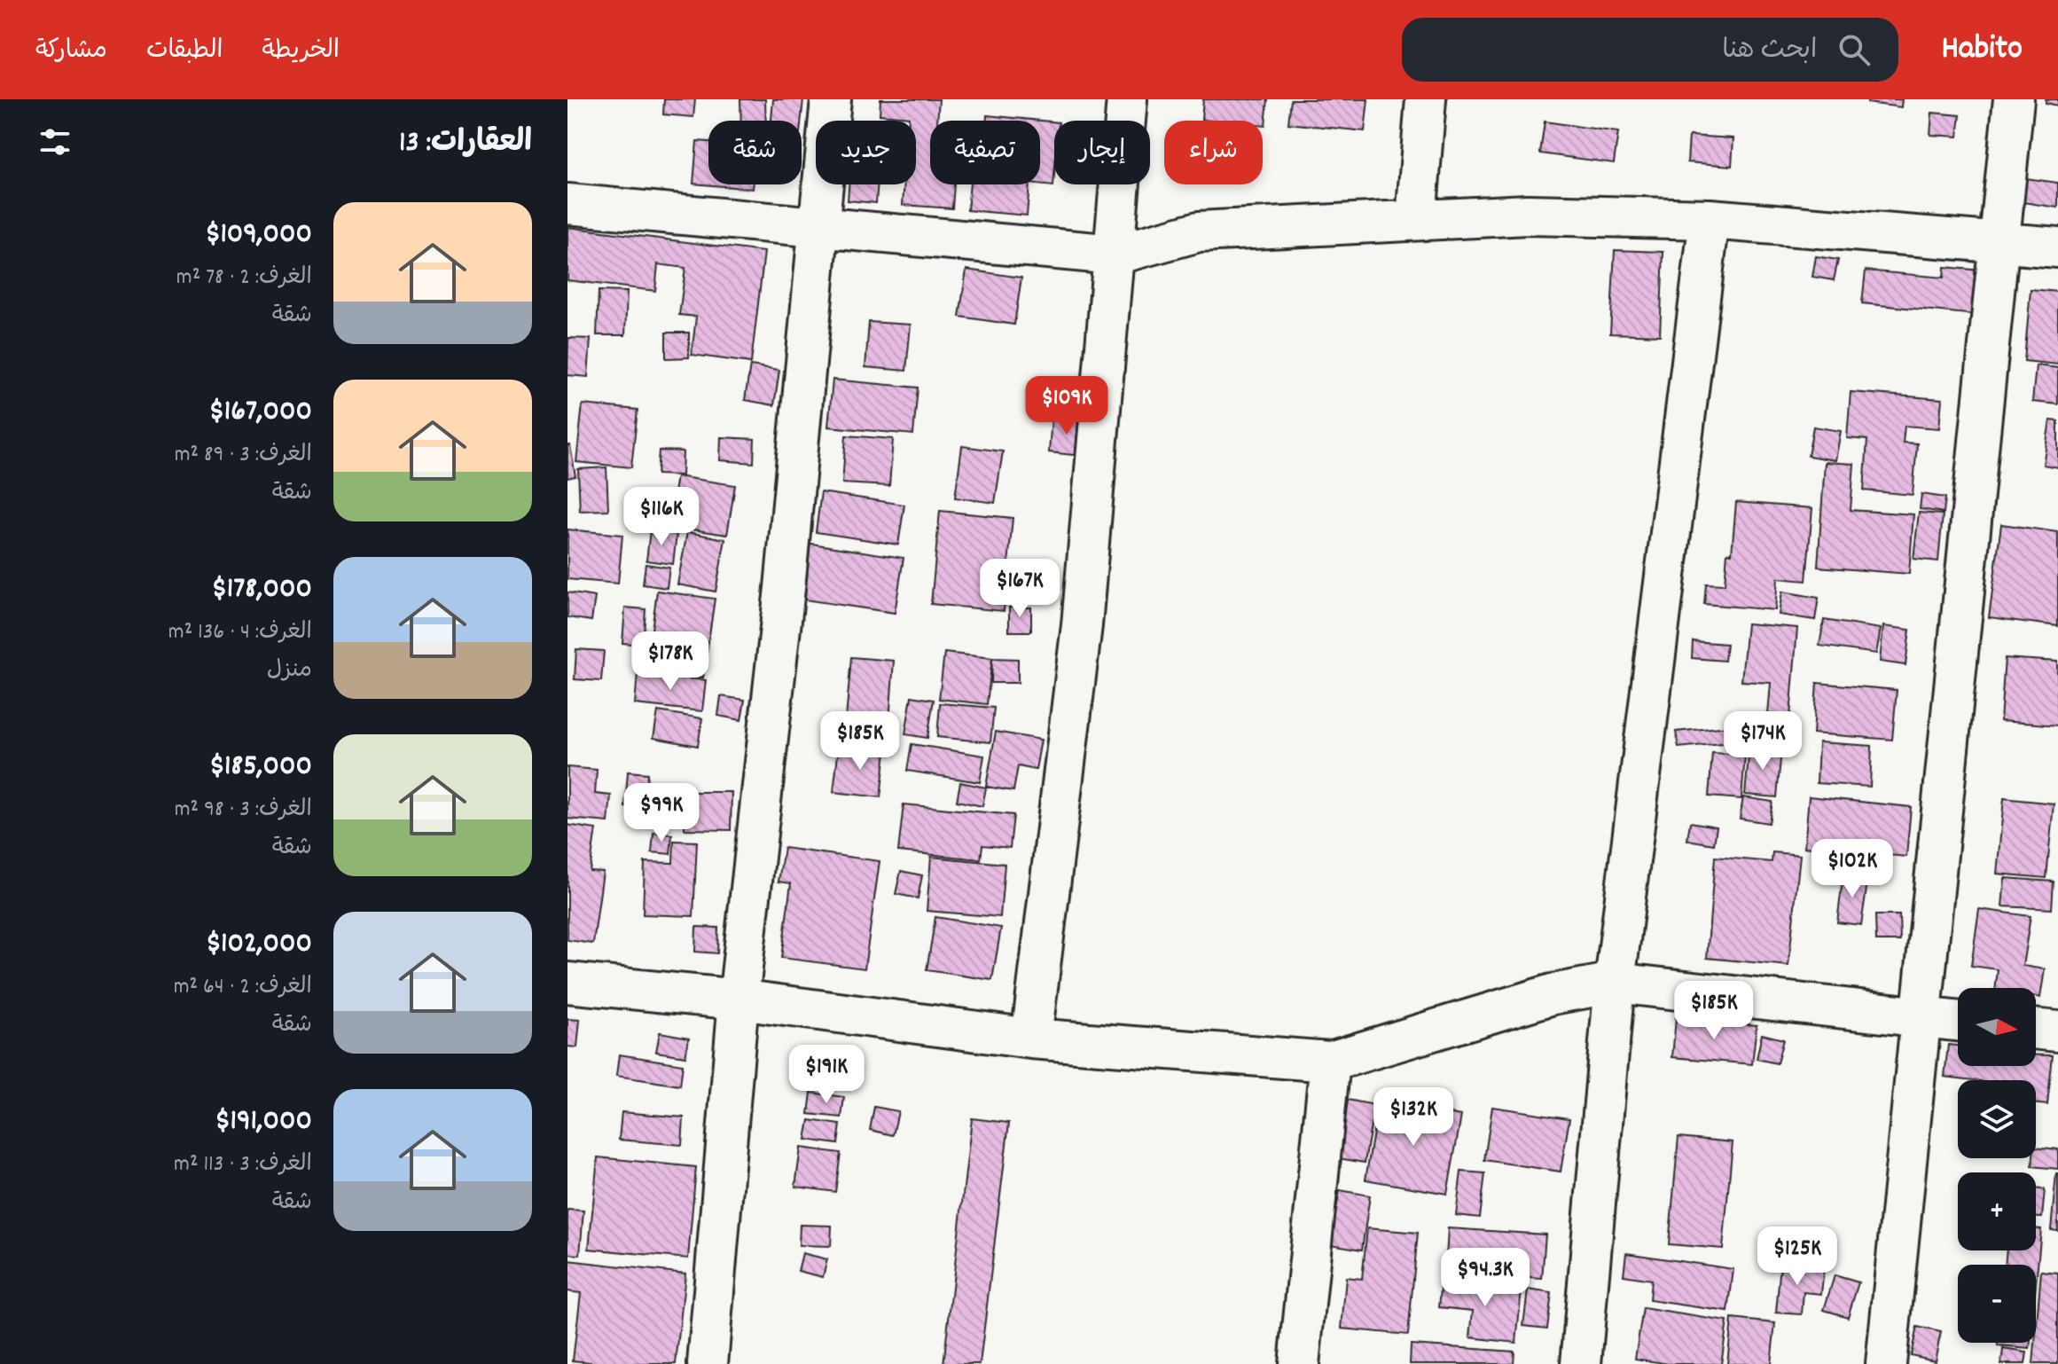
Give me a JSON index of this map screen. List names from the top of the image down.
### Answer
{
  "north": "right",
  "page": {
    "header": "Habito",
    "search": "ابحث هنا",
    "nav": ["الخريطة", "الطبقات", "مشاركة"],
    "heading": "العقارات: 13",
    "chip": [
      "شراء",
      "إيجار",
      "تصفية",
      "جديد",
      "شقة"
    ],
    "list": [
      {
        "name": "$109,000",
        "note": "الغرف: 2 · 78 m² · شقة"
      },
      {
        "name": "$167,000",
        "note": "الغرف: 3 · 89 m² · شقة"
      },
      {
        "name": "$178,000",
        "note": "الغرف: 4 · 136 m² · منزل"
      },
      {
        "name": "$185,000",
        "note": "الغرف: 3 · 98 m² · شقة"
      },
      {
        "name": "$102,000",
        "note": "الغرف: 2 · 64 m² · شقة"
      },
      {
        "name": "$191,000",
        "note": "الغرف: 3 · 113 m² · شقة"
      }
    ],
    "price": [
      "$109K",
      "$116K",
      "$167K",
      "$178K",
      "$185K",
      "$174K",
      "$99K",
      "$102K",
      "$185K",
      "$191K",
      "$132K",
      "$125K",
      "$94.3K"
    ],
    "map_buttons": ["+", "−"]
  }
}
